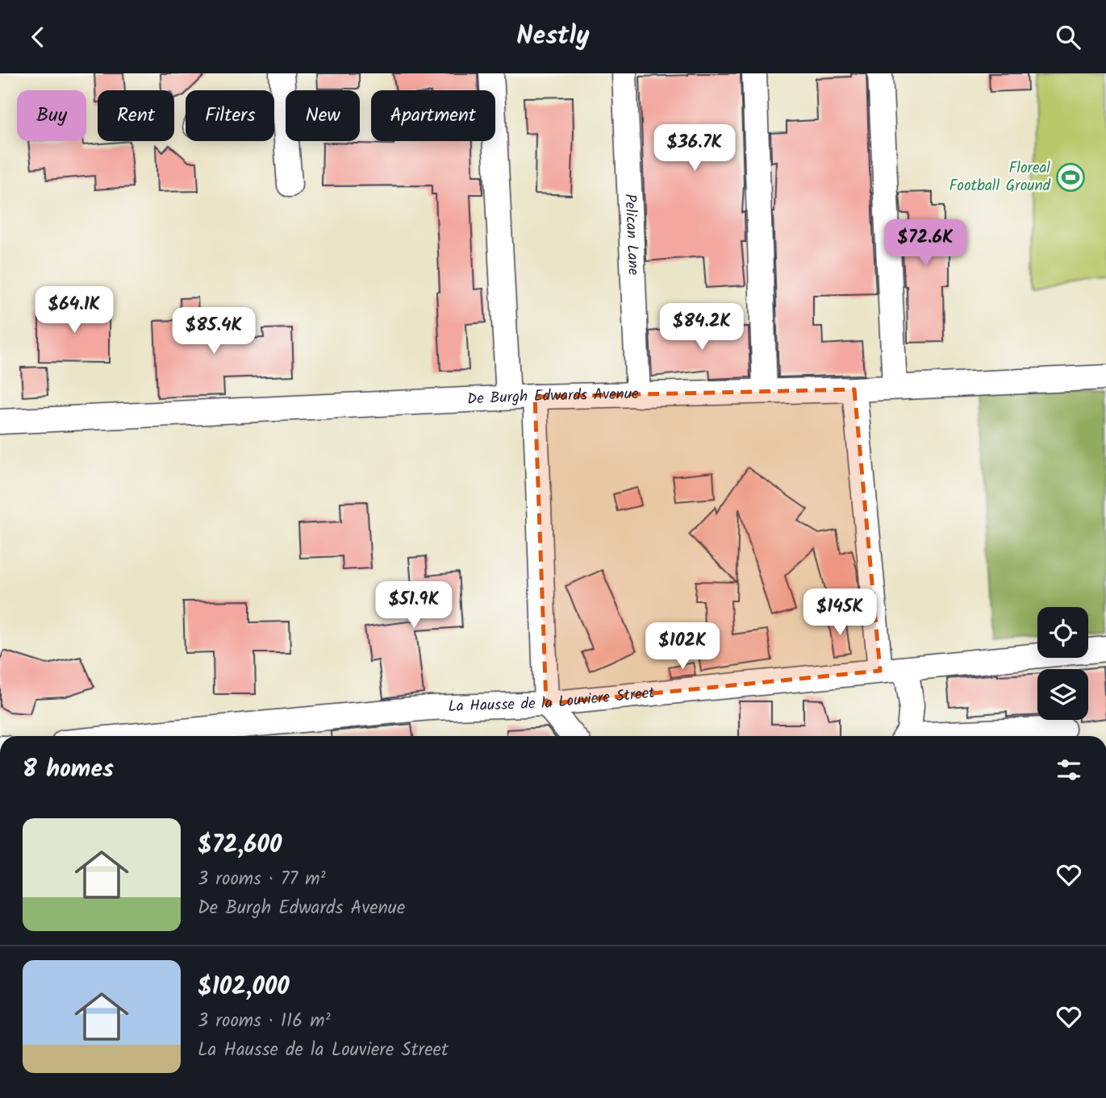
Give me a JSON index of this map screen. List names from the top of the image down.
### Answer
{
  "streets": {
    "street": ["Pelican Lane", "De Burgh Edwards Avenue", "La Hausse de la Louviere Street"]
  },
  "crossings": [
    ["Pelican Lane", "De Burgh Edwards Avenue"]
  ],
  "places": {
    "sports": ["Floreal Football Ground"]
  },
  "page": {
    "header": "Nestly",
    "chip": [
      "Buy",
      "Rent",
      "Filters",
      "New",
      "Apartment"
    ],
    "price": [
      "$36.7K",
      "$72.6K",
      "$64.1K",
      "$84.2K",
      "$85.4K",
      "$51.9K",
      "$145K",
      "$102K"
    ],
    "heading": "8 homes",
    "list": [
      {
        "name": "$72,600",
        "note": "3 rooms · 77 m² · De Burgh Edwards Avenue"
      },
      {
        "name": "$102,000",
        "note": "3 rooms · 116 m² · La Hausse de la Louviere Street"
      }
    ]
  }
}
